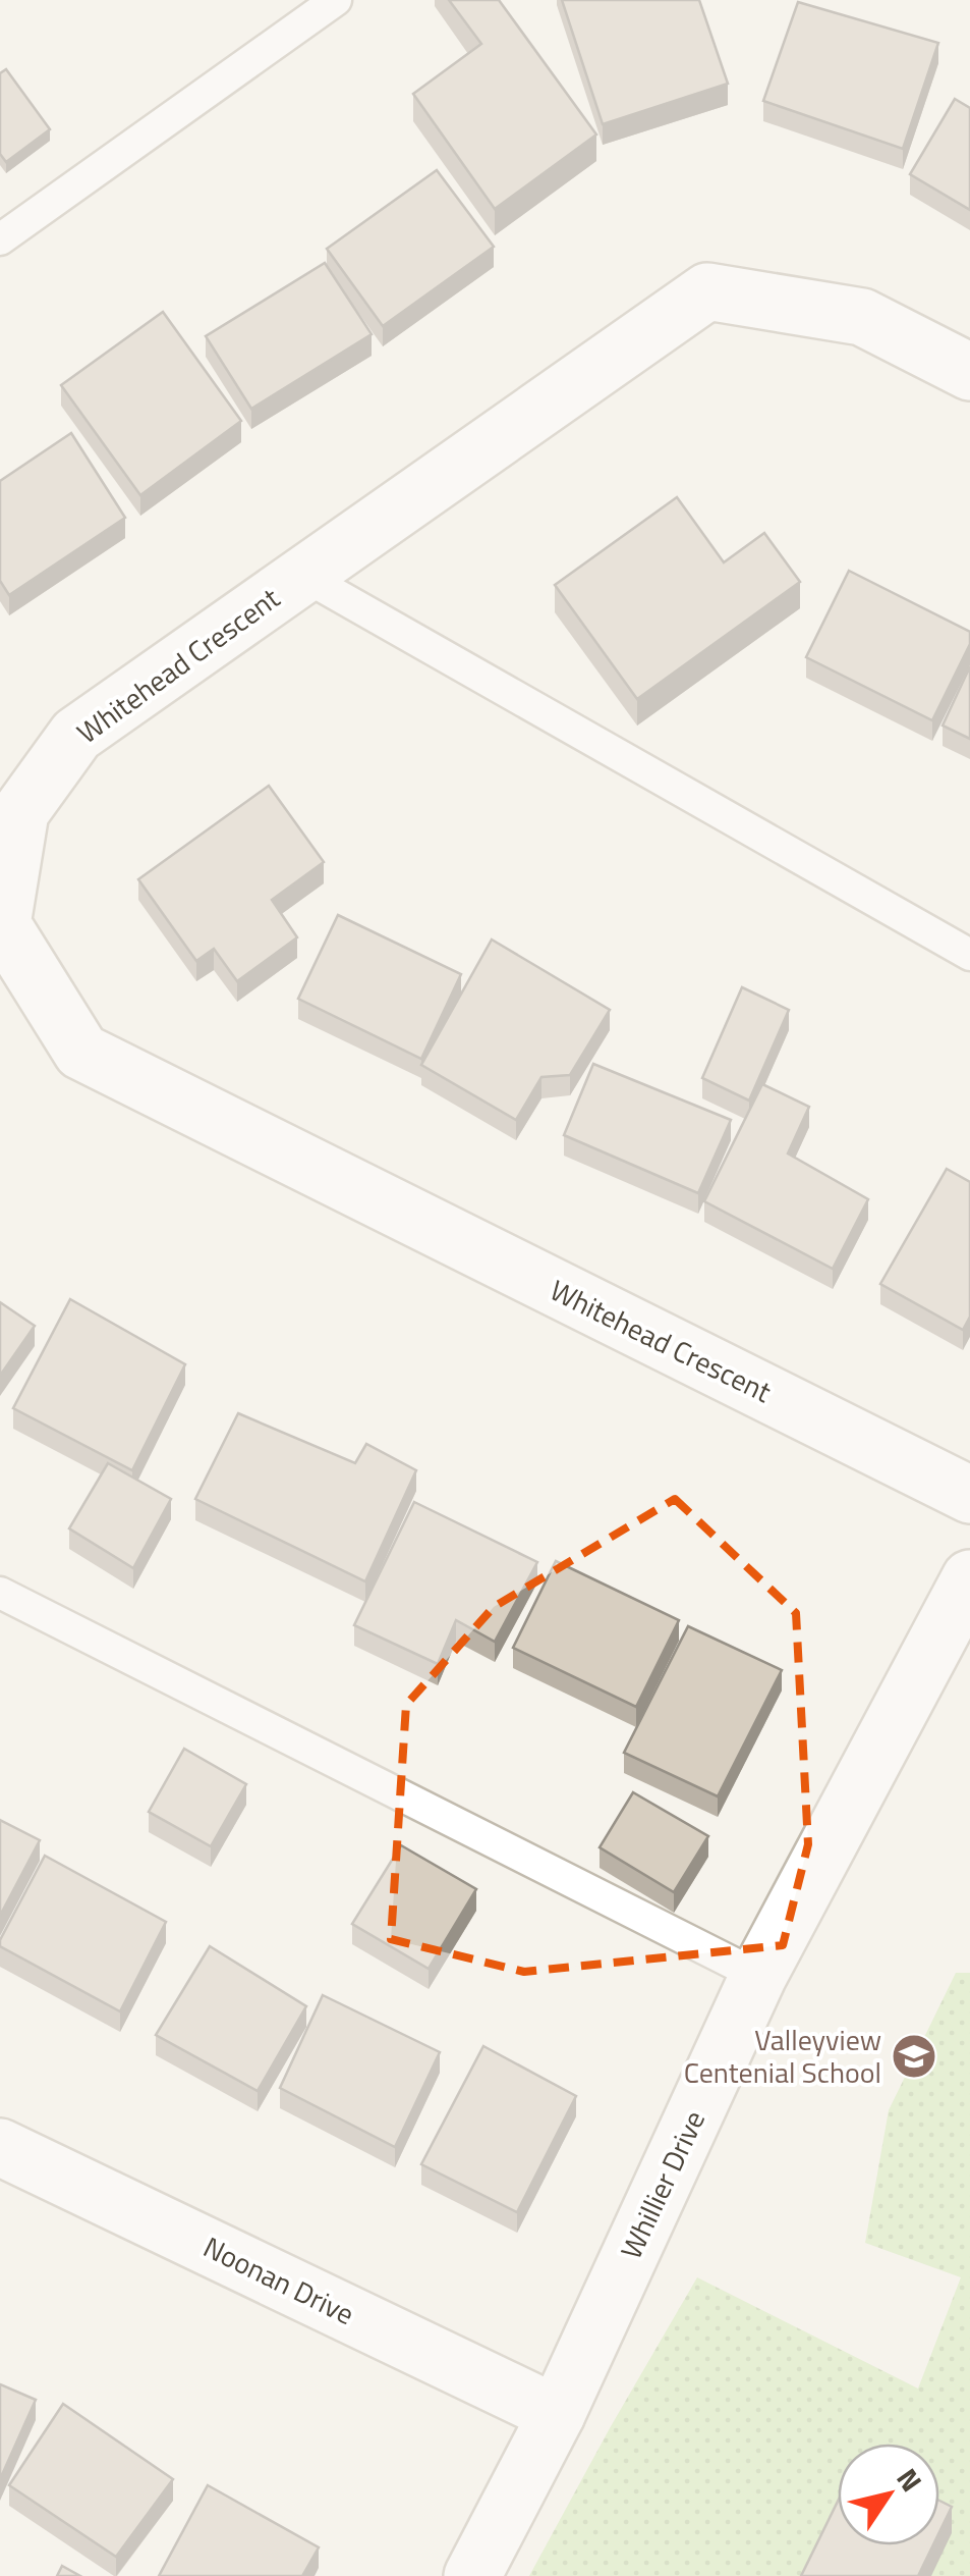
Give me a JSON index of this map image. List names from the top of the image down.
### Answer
{
  "streets": {
    "street": ["Whitehead Crescent", "Whillier Drive", "Noonan Drive"]
  },
  "crossings": [
    ["Whillier Drive", "Noonan Drive"]
  ],
  "places": {
    "school or university": ["Valleyview Centenial School"]
  },
  "north": "top right"
}
